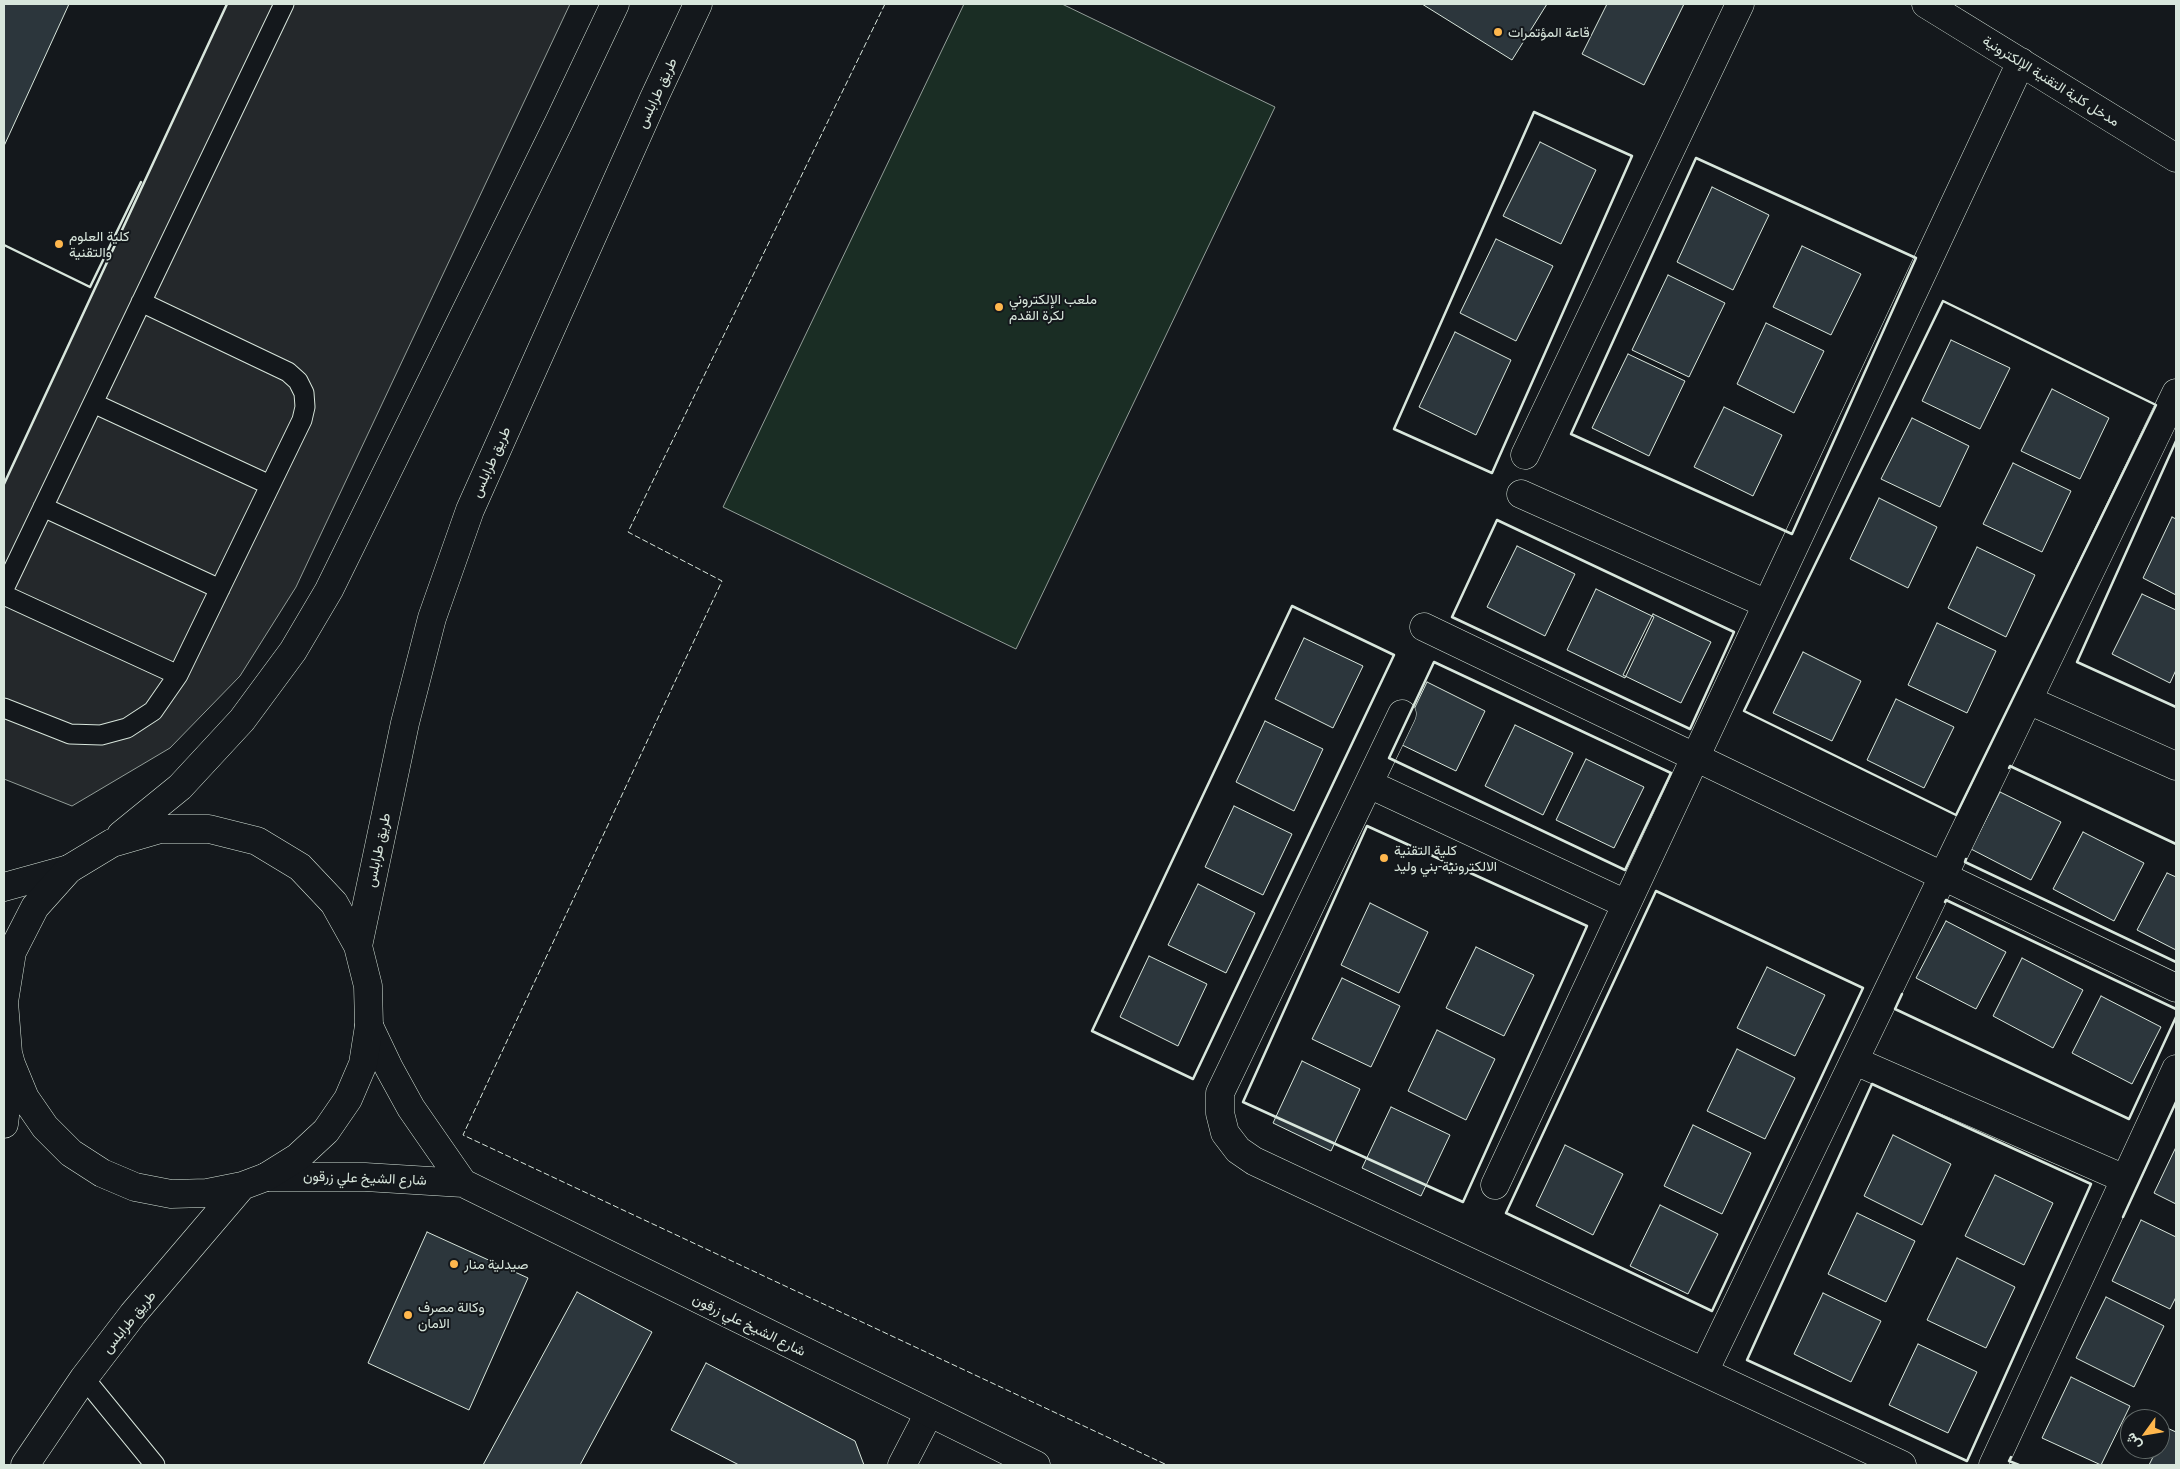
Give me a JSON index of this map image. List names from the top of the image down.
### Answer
{
  "streets": {
    "main road": ["مدخل كلية التقنية الإلكترونية", "طريق طرابلس", "شارع الشيخ علي زرقون"]
  },
  "crossings": [
    ["طريق طرابلس", "شارع الشيخ علي زرقون"]
  ],
  "places": [
    "قاعة المؤتمرات",
    "كلية العلوم والتقنية",
    "ملعب الإلكتروني لكرة القدم",
    "كلية التقنية الالكترونية-بني وليد",
    "صيدلية منار",
    "وكالة مصرف الامان"
  ],
  "north": "bottom left"
}
